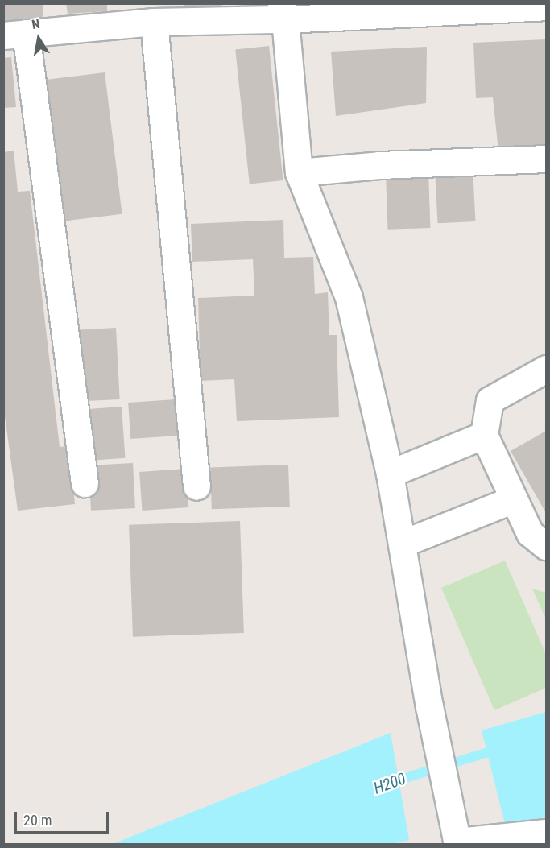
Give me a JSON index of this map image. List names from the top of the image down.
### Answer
{
  "water": ["H200"],
  "scale_bar": "20 m",
  "north": "top"
}
